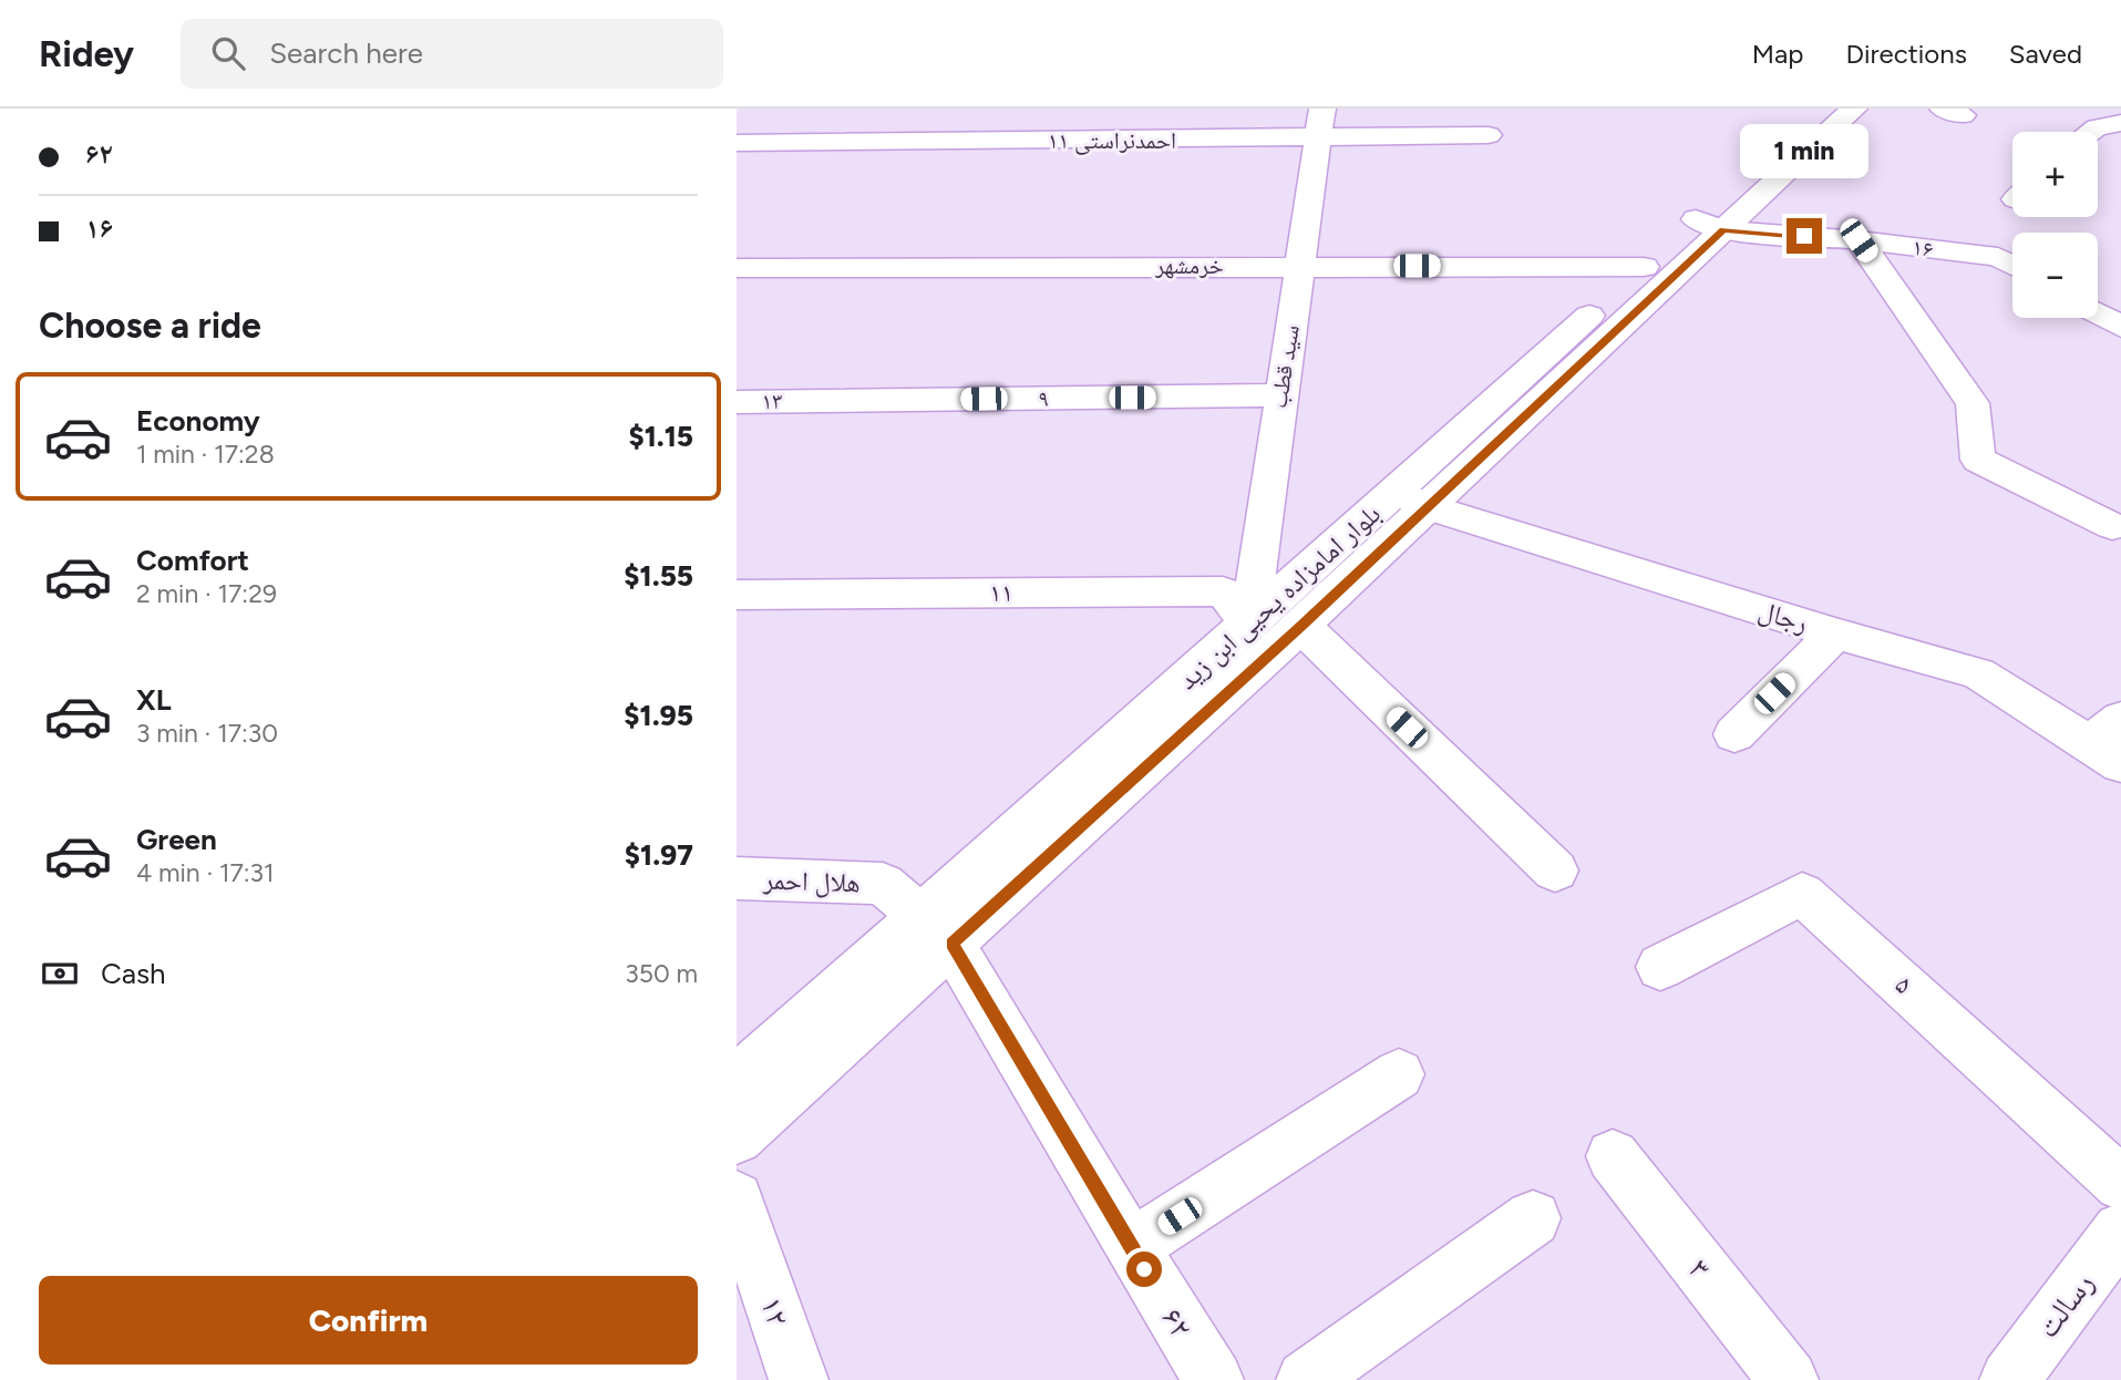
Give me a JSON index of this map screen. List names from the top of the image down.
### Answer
{
  "streets": {
    "street": [
      "۱۱ احمدنراستی",
      "۱۶",
      "خرمشهر",
      "سید قطب",
      "۹",
      "۱۳",
      "۱۱",
      "بلوار امامزاده یحیی ابن زید",
      "رجال",
      "هلال احمر",
      "۵",
      "۳",
      "رسالت",
      "۱۲",
      "۶۲"
    ]
  },
  "crossings": [
    ["۱۱ احمدنراستی", "سید قطب"],
    ["۱۶", "بلوار امامزاده یحیی ابن زید"],
    ["خرمشهر", "سید قطب"],
    ["خرمشهر", "بلوار امامزاده یحیی ابن زید"],
    ["سید قطب", "۹"],
    ["سید قطب", "۱۱"],
    ["سید قطب", "بلوار امامزاده یحیی ابن زید"],
    ["۹", "۱۳"],
    ["۱۱", "بلوار امامزاده یحیی ابن زید"],
    ["بلوار امامزاده یحیی ابن زید", "رجال"],
    ["بلوار امامزاده یحیی ابن زید", "هلال احمر"],
    ["بلوار امامزاده یحیی ابن زید", "۶۲"],
    ["هلال احمر", "۶۲"]
  ],
  "page": {
    "header": "Ridey",
    "search": "Search here",
    "nav": ["Map", "Directions", "Saved"],
    "banner": ["۶۲", "۱۶"],
    "bubble": "1 min",
    "map_buttons": ["+", "−"],
    "heading": "Choose a ride",
    "list": [
      {
        "name": "Economy",
        "note": "1 min · 17:28",
        "value": "$1.15"
      },
      {
        "name": "Comfort",
        "note": "2 min · 17:29",
        "value": "$1.55"
      },
      {
        "name": "XL",
        "note": "3 min · 17:30",
        "value": "$1.95"
      },
      {
        "name": "Green",
        "note": "4 min · 17:31",
        "value": "$1.97"
      }
    ],
    "pay": ["Cash", "350 m"],
    "buttons": "Confirm"
  }
}
